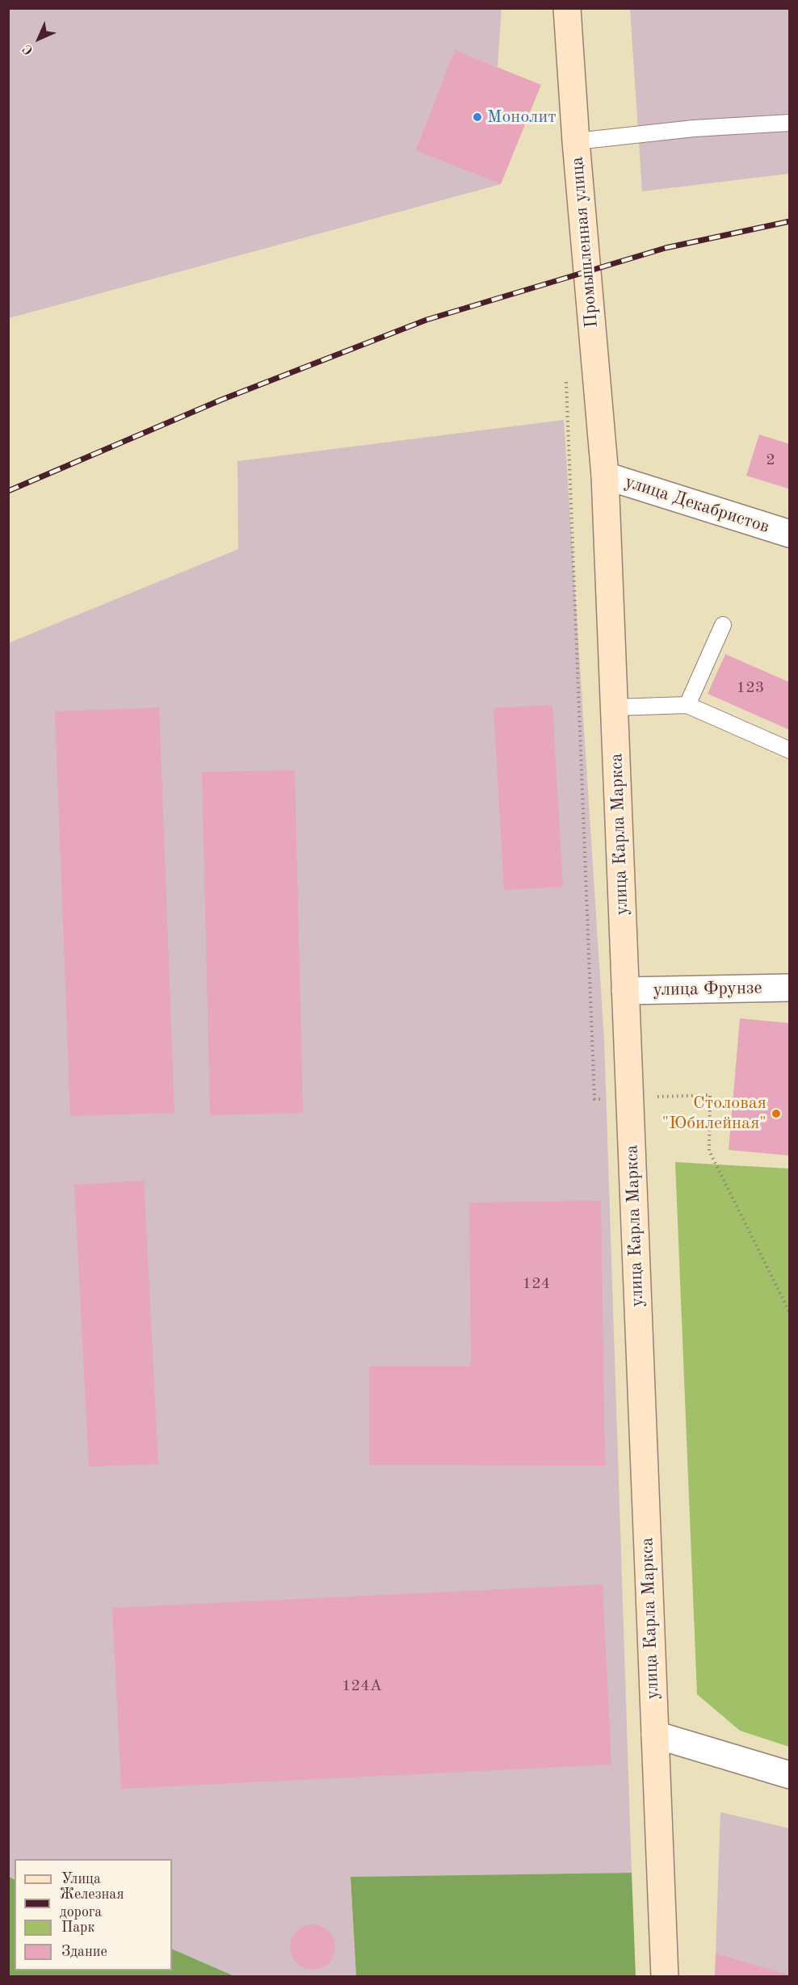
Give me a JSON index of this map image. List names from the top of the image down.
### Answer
{
  "streets": {
    "street": [
      "Промышленная улица",
      "улица Декабристов",
      "улица Карла Маркса",
      "улица Фрунзе"
    ]
  },
  "crossings": [
    ["Промышленная улица", "улица Декабристов"],
    ["Промышленная улица", "улица Карла Маркса"],
    ["улица Декабристов", "улица Карла Маркса"],
    ["улица Карла Маркса", "улица Фрунзе"]
  ],
  "places": ["Монолит", "Столовая \"Юбилейная\""],
  "house_numbers": [
    "2",
    "123",
    "124",
    "124А"
  ],
  "legend": [
    "Улица",
    "Железная дорога",
    "Парк",
    "Здание"
  ],
  "north": "bottom left"
}
